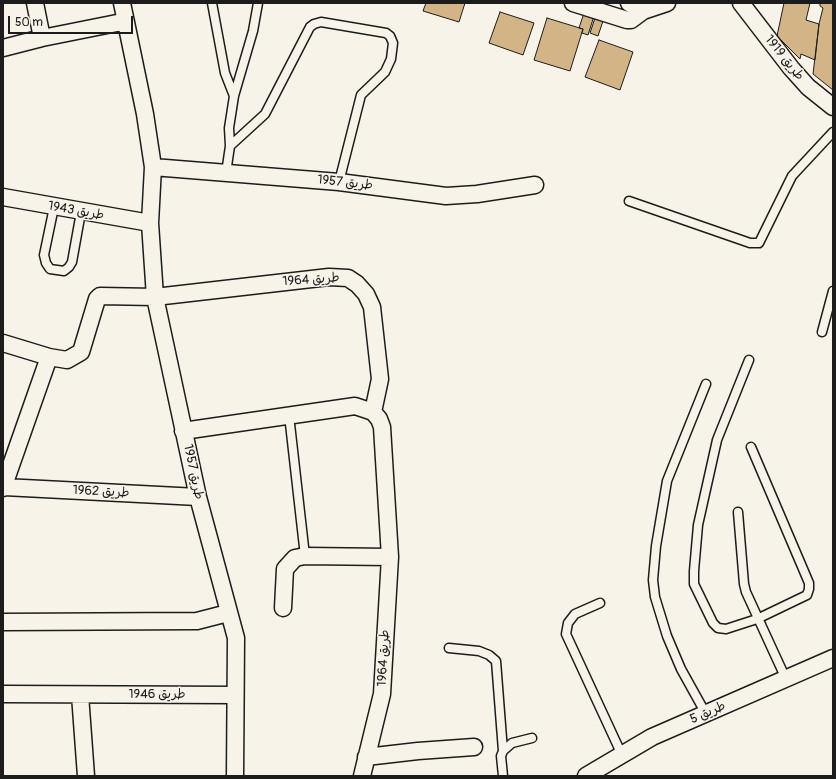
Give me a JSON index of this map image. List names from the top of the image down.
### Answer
{
  "streets": {
    "street": [
      "طريق 1919",
      "طريق 1957",
      "طريق 1943",
      "طريق 1964",
      "طريق 1962",
      "طريق 1946",
      "طريق 5"
    ]
  },
  "crossings": [
    ["طريق 1957", "طريق 1943"],
    ["طريق 1957", "طريق 1964"],
    ["طريق 1957", "طريق 1962"],
    ["طريق 1957", "طريق 1946"],
    ["طريق 1964", "طريق 1962"]
  ],
  "scale_bar": "50 m"
}
